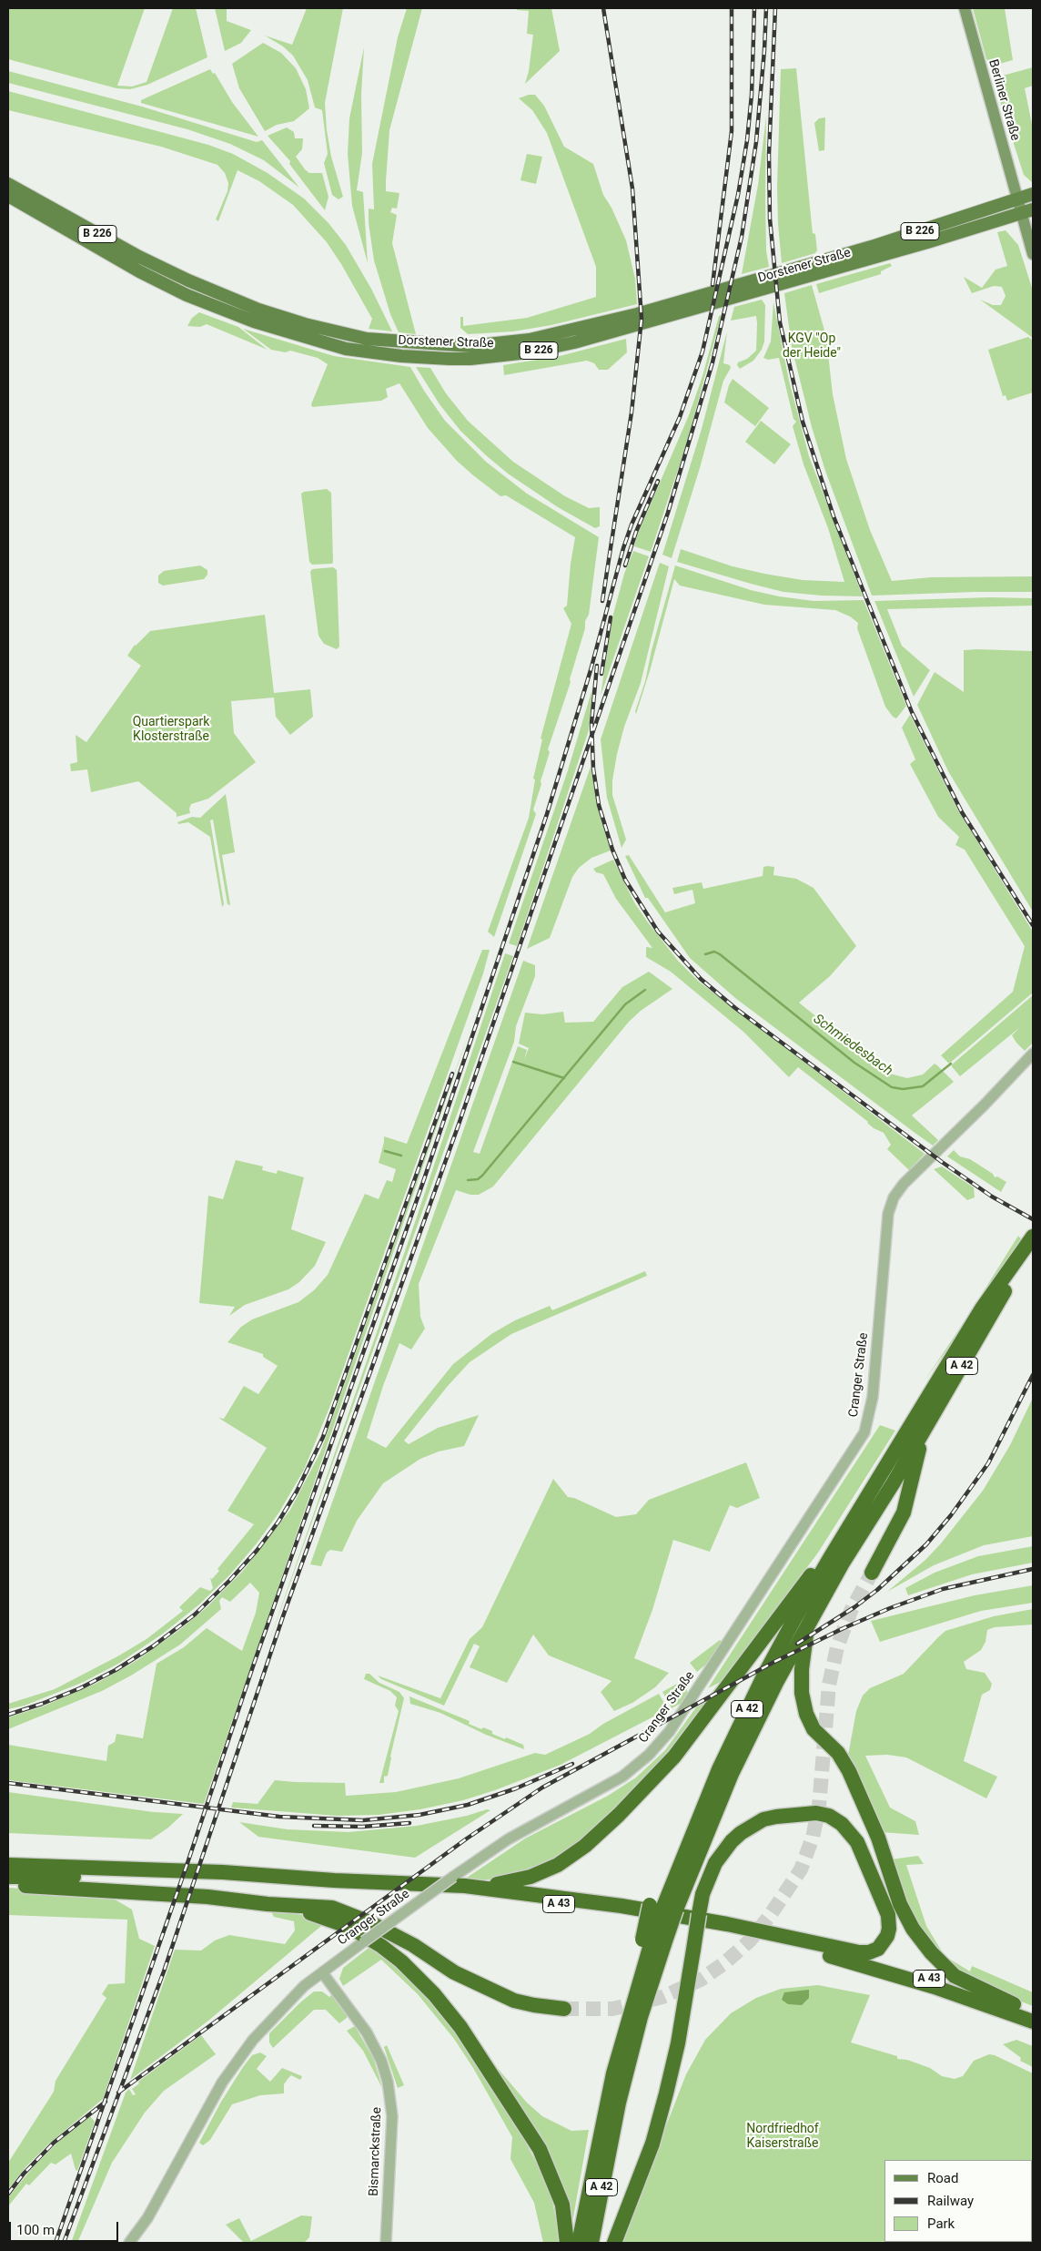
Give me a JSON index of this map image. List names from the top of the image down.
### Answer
{
  "streets": {
    "highway": ["A 42", "A 43"],
    "main road": ["Berliner Straße", "B 226", "Dorstener Straße"],
    "street": ["Cranger Straße", "Bismarckstraße"]
  },
  "crossings": [
    ["Berliner Straße", "Dorstener Straße"],
    ["Cranger Straße", "A 43"],
    ["Cranger Straße", "Bismarckstraße"]
  ],
  "water": ["Schmiedesbach"],
  "parks": ["KGV \"Op der Heide\"", "Quartierspark Klosterstraße", "Nordfriedhof Kaiserstraße"],
  "legend": ["Road", "Railway", "Park"],
  "scale_bar": "100 m"
}
